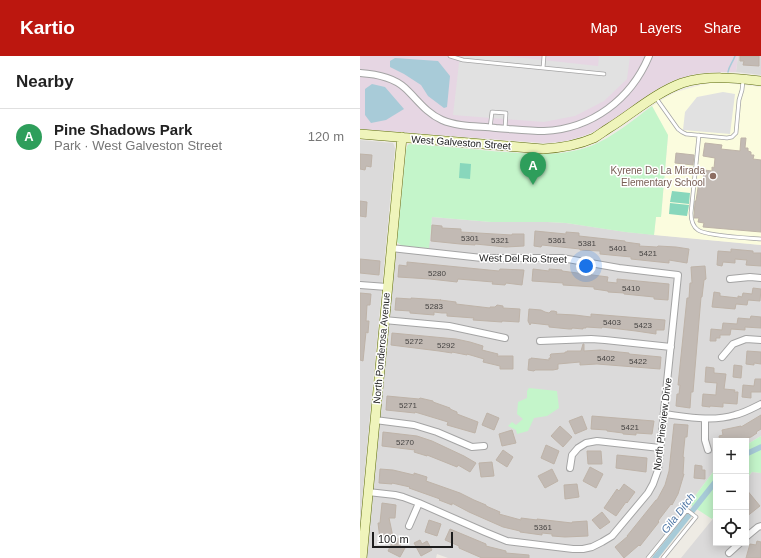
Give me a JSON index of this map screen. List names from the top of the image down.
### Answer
{
  "streets": {
    "street": [
      "West Galveston Street",
      "West Del Rio Street",
      "North Ponderosa Avenue",
      "North Pineview Drive"
    ]
  },
  "crossings": [
    ["West Galveston Street", "North Ponderosa Avenue"],
    ["West Del Rio Street", "North Ponderosa Avenue"],
    ["West Del Rio Street", "North Pineview Drive"]
  ],
  "water": ["Gila Ditch"],
  "places": ["Kyrene De La Mirada Elementary School"],
  "house_numbers": [
    "5301",
    "5321",
    "5361",
    "5381",
    "5401",
    "5421",
    "5280",
    "5410",
    "5283",
    "5403",
    "5423",
    "5272",
    "5292",
    "5402",
    "5422",
    "5271",
    "5421",
    "5270",
    "5361"
  ],
  "scale_bar": "100 m",
  "page": {
    "header": "Kartio",
    "nav": ["Map", "Layers", "Share"],
    "heading": "Nearby",
    "list": [
      {
        "mark": "A",
        "name": "Pine Shadows Park",
        "note": "Park · West Galveston Street",
        "value": "120 m"
      }
    ],
    "pins": "A",
    "map_buttons": ["+", "−"],
    "scale": "100 m"
  }
}
